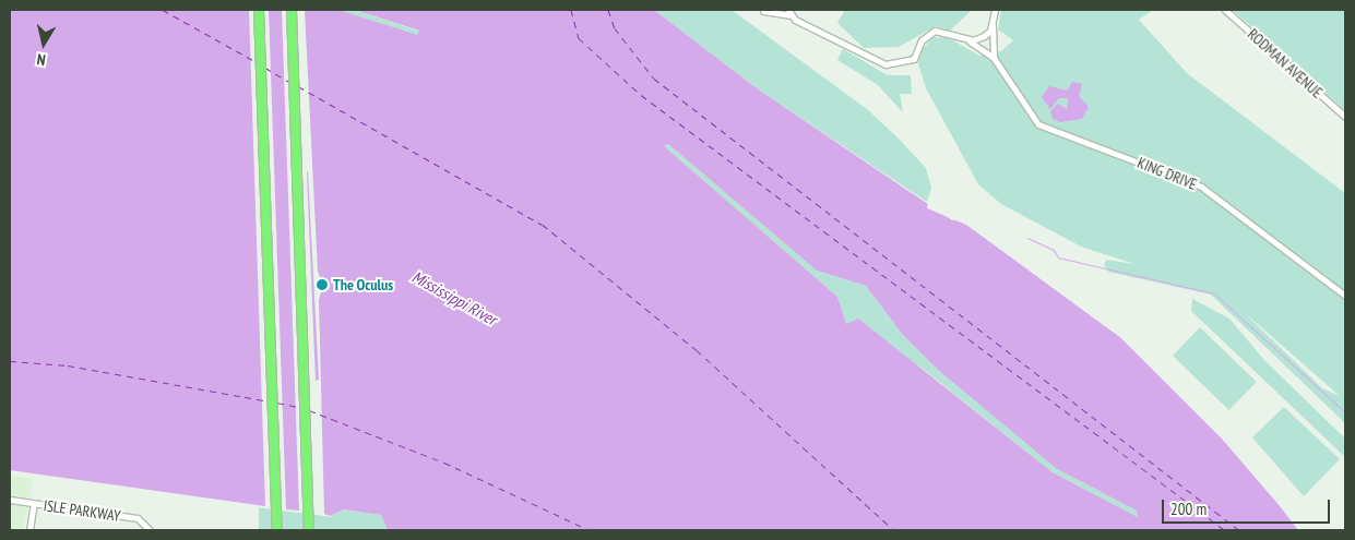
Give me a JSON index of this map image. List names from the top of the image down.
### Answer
{
  "streets": {
    "street": ["RODMAN AVENUE", "KING DRIVE", "ISLE PARKWAY"]
  },
  "water": ["Mississippi River"],
  "places": ["The Oculus"],
  "scale_bar": "200 m",
  "north": "bottom"
}
